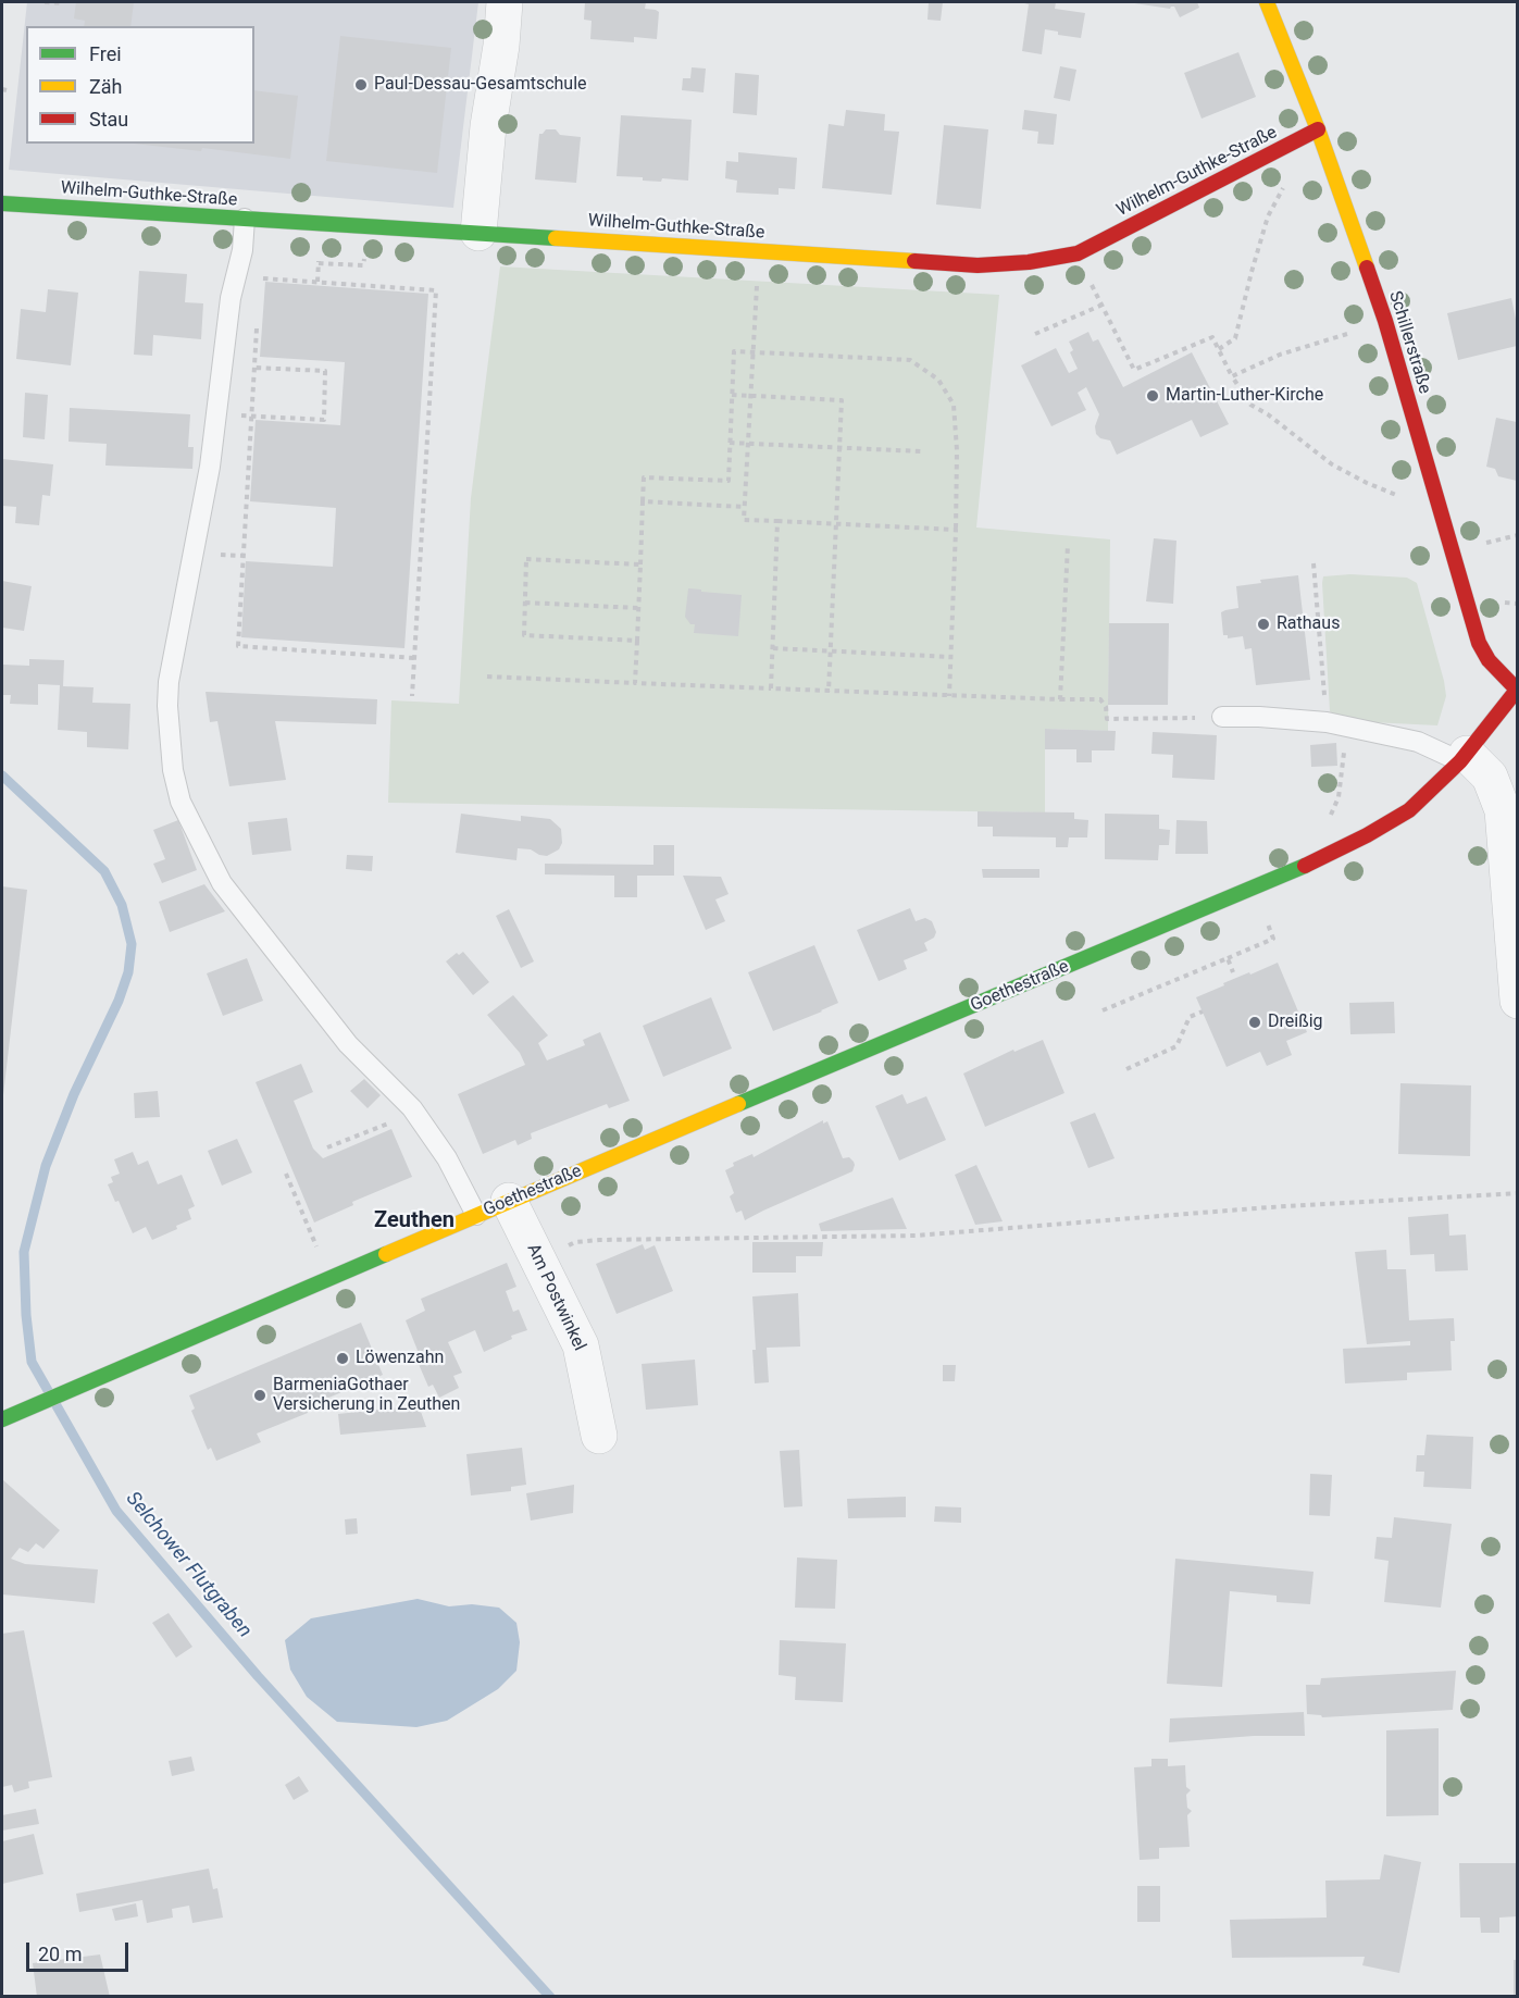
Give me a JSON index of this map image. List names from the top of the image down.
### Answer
{
  "streets": {
    "street": [
      "Wilhelm-Guthke-Straße",
      "Schillerstraße",
      "Goethestraße",
      "Am Postwinkel"
    ]
  },
  "crossings": [
    ["Wilhelm-Guthke-Straße", "Schillerstraße"],
    ["Wilhelm-Guthke-Straße", "Goethestraße"],
    ["Schillerstraße", "Goethestraße"],
    ["Goethestraße", "Am Postwinkel"]
  ],
  "districts": ["Zeuthen"],
  "water": ["Selchower Flutgraben"],
  "places": [
    "Paul-Dessau-Gesamtschule",
    "Martin-Luther-Kirche",
    "Rathaus",
    "Dreißig",
    "Löwenzahn",
    "BarmeniaGothaer Versicherung in Zeuthen"
  ],
  "legend": ["Frei", "Zäh", "Stau"],
  "scale_bar": "20 m"
}
